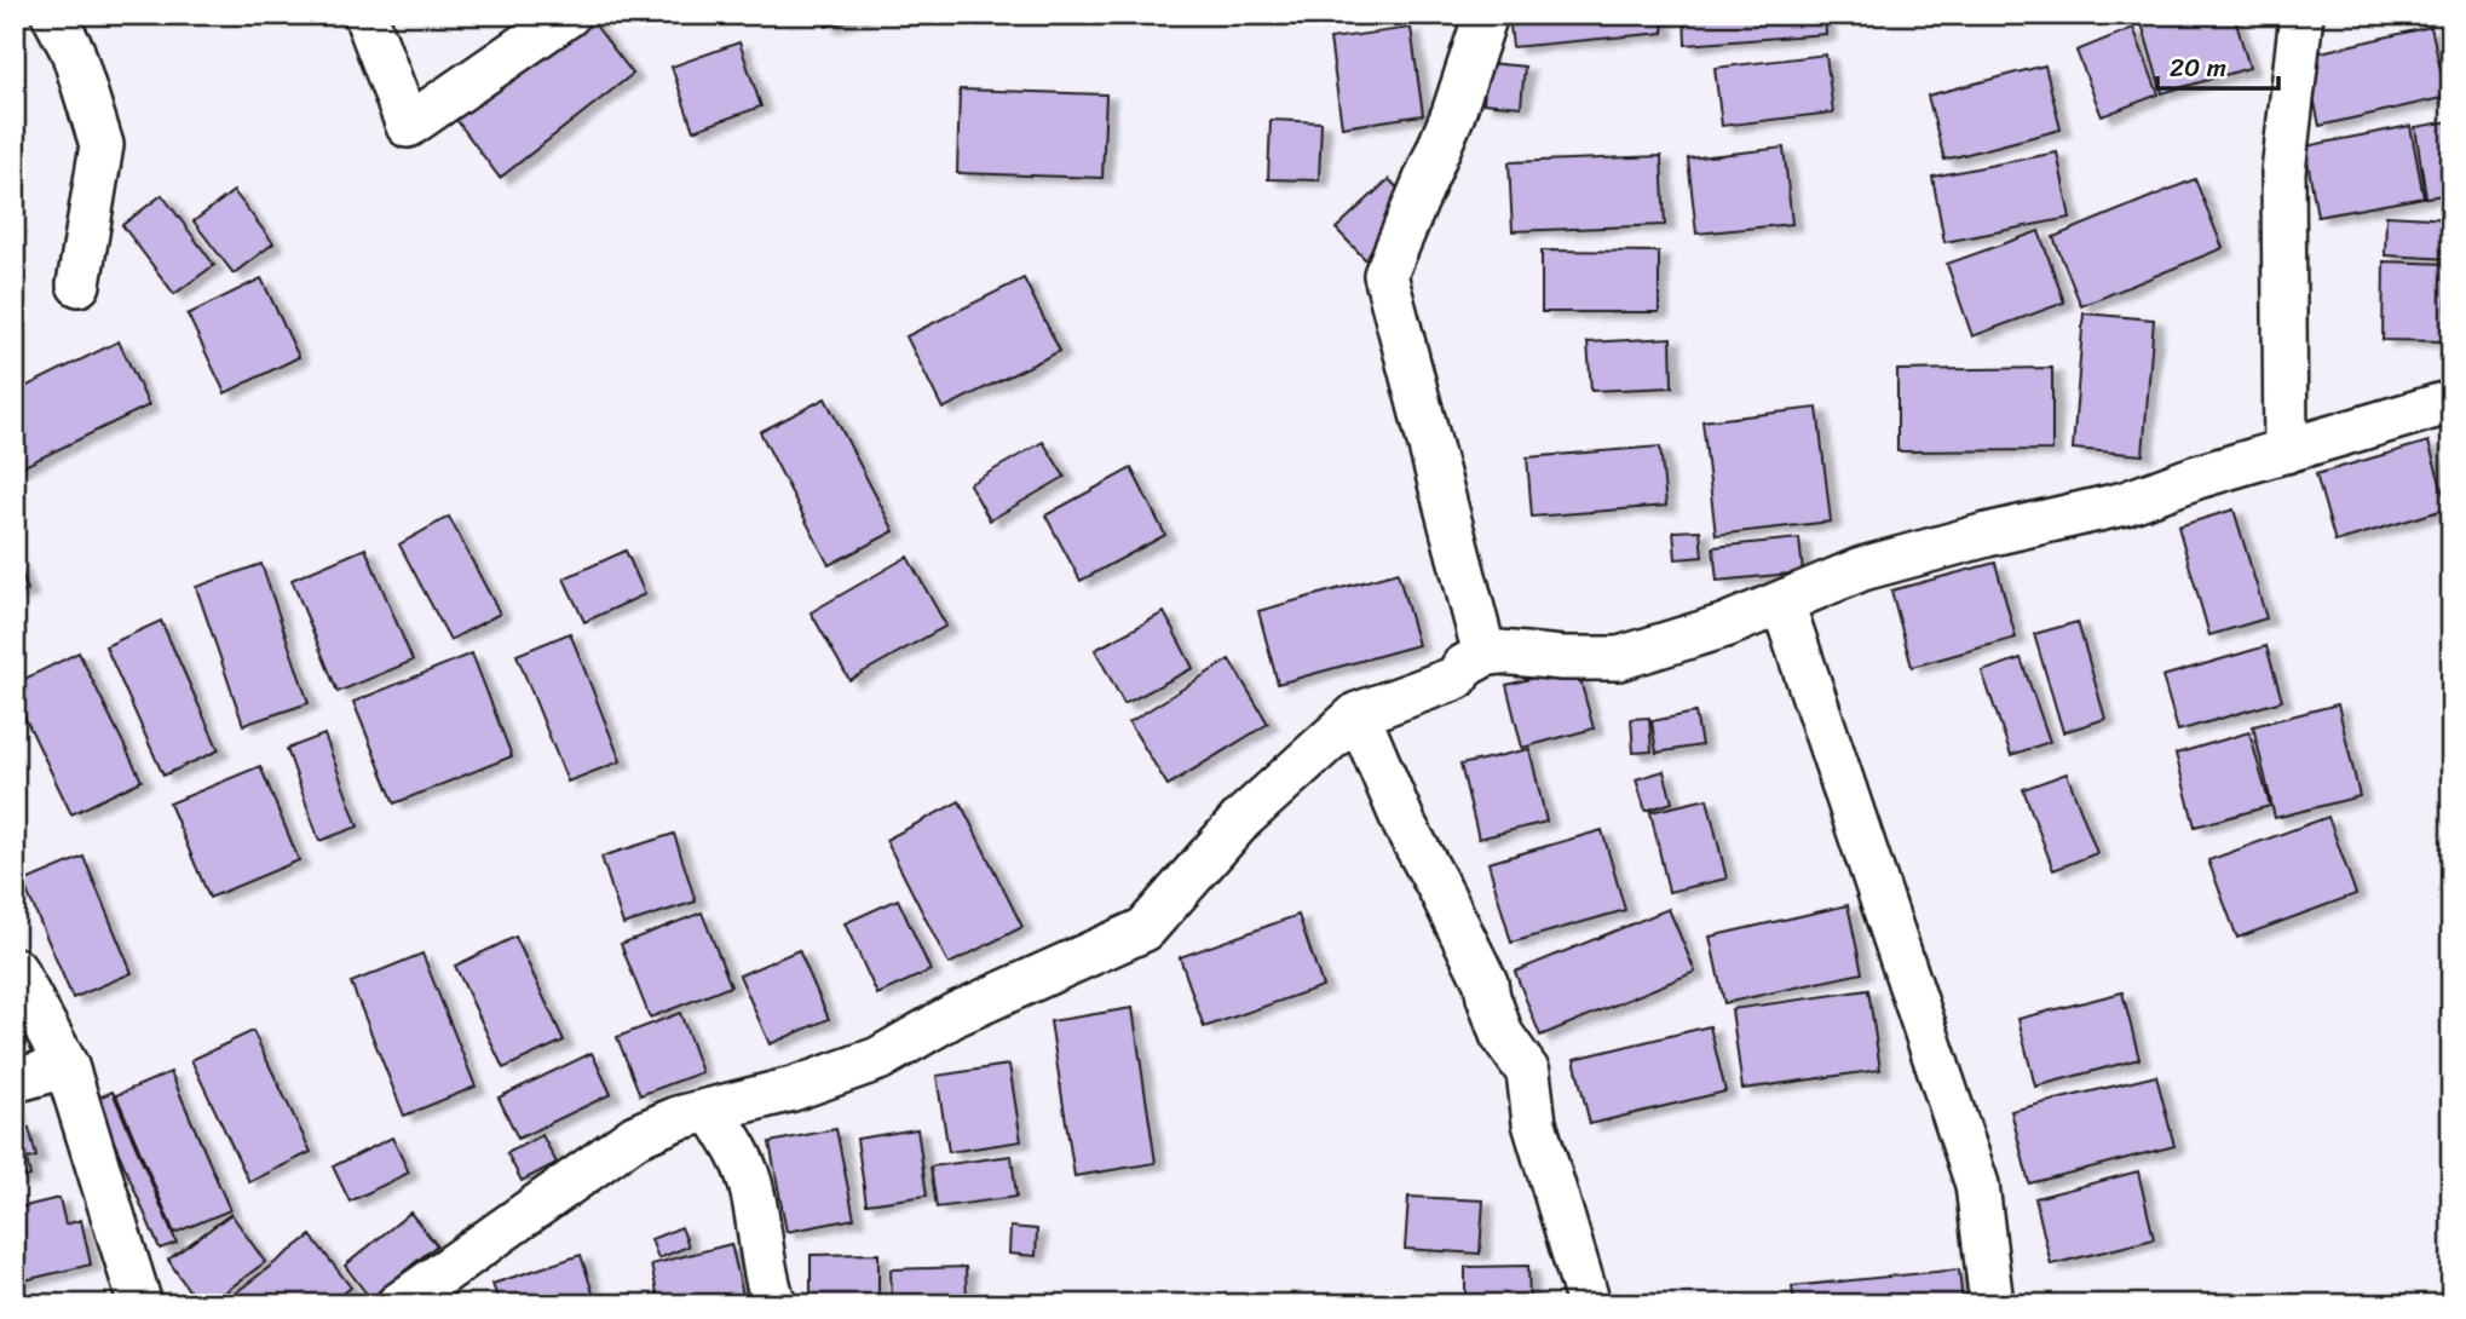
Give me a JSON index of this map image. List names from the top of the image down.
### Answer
{
  "scale_bar": "20 m"
}
